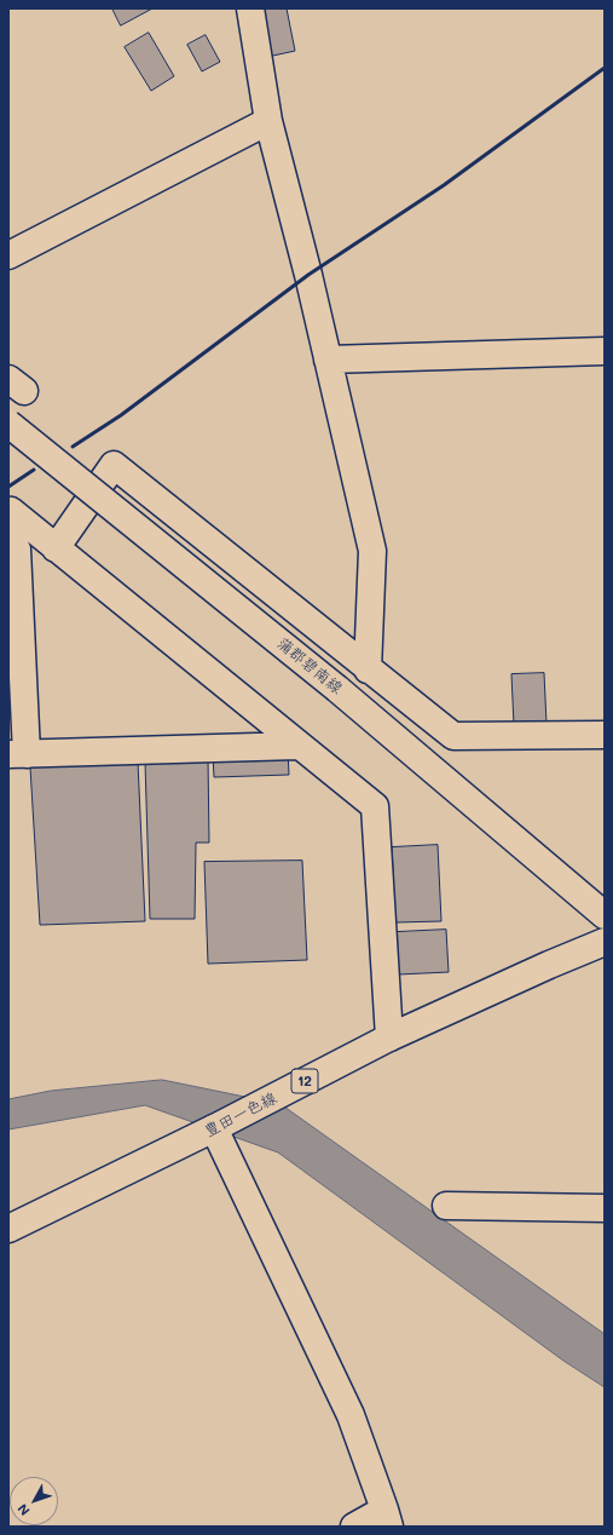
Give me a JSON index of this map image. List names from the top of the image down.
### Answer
{
  "streets": {
    "street": ["蒲郡碧南線", "12", "豊田一色線"]
  },
  "north": "bottom left"
}
